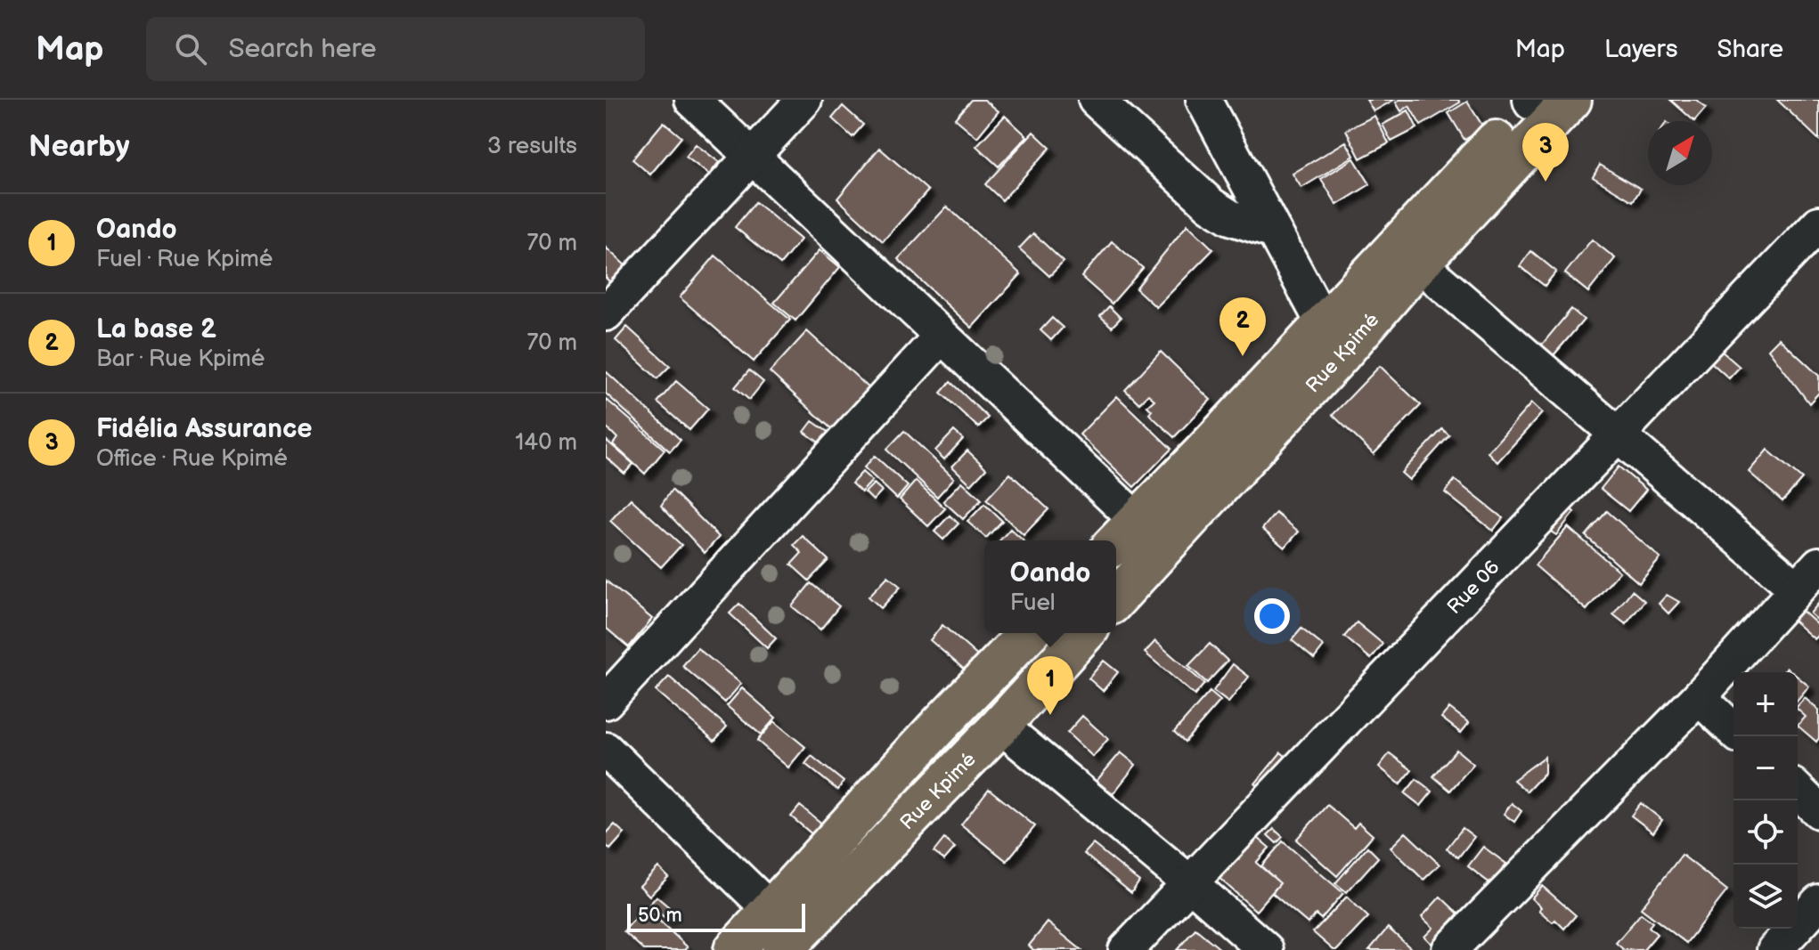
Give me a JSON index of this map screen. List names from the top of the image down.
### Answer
{
  "streets": {
    "main road": ["Rue Kpimé"],
    "street": ["Rue 06"]
  },
  "scale_bar": "50 m",
  "north": "top right",
  "page": {
    "header": "Map",
    "search": "Search here",
    "nav": ["Map", "Layers", "Share"],
    "heading": ["Nearby", "3 results"],
    "pins": ["3", "2", "1"],
    "list": [
      {
        "mark": "1",
        "name": "Oando",
        "note": "Fuel · Rue Kpimé",
        "value": "70 m"
      },
      {
        "mark": "2",
        "name": "La base 2",
        "note": "Bar · Rue Kpimé",
        "value": "70 m"
      },
      {
        "mark": "3",
        "name": "Fidélia Assurance",
        "note": "Office · Rue Kpimé",
        "value": "140 m"
      }
    ],
    "popup": ["Oando", "Fuel"],
    "map_buttons": ["+", "−"],
    "scale": "50 m"
  }
}
